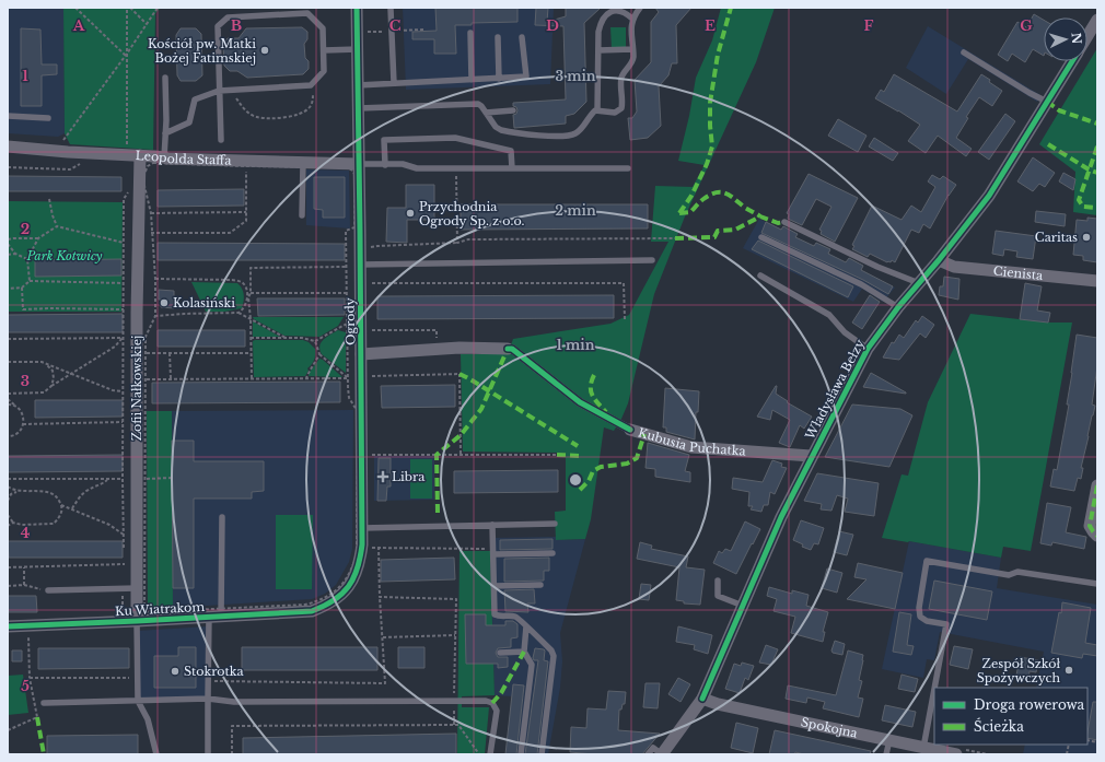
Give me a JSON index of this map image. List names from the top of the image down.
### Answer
{
  "streets": {
    "street": [
      "Leopolda Staffa",
      "Cienista",
      "Ogrody",
      "Zofii Nałkowskiej",
      "Władysława Bełzy",
      "Kubusia Puchatka",
      "Ku Wiatrakom",
      "Spokojna"
    ]
  },
  "crossings": [
    ["Leopolda Staffa", "Ogrody"],
    ["Leopolda Staffa", "Zofii Nałkowskiej"],
    ["Cienista", "Władysława Bełzy"],
    ["Ogrody", "Kubusia Puchatka"],
    ["Ogrody", "Ku Wiatrakom"],
    ["Zofii Nałkowskiej", "Ku Wiatrakom"],
    ["Władysława Bełzy", "Kubusia Puchatka"],
    ["Władysława Bełzy", "Spokojna"]
  ],
  "parks": ["Park Kotwicy"],
  "places": {
    "other": [
      "Kościół pw. Matki Bożej Fatimskiej",
      "Przychodnia Ogrody Sp. z o.o.",
      "Caritas",
      "Kolasiński",
      "Zespół Szkół Spożywczych",
      "Stokrotka"
    ],
    "health": ["Libra"]
  },
  "legend": ["Droga rowerowa", "Ścieżka"],
  "north": "right",
  "grid": {
    "columns": [
      "A",
      "B",
      "C",
      "D",
      "E",
      "F",
      "G"
    ],
    "rows": [
      "1",
      "2",
      "3",
      "4",
      "5"
    ]
  },
  "rings": ["3 min", "2 min", "1 min"]
}
